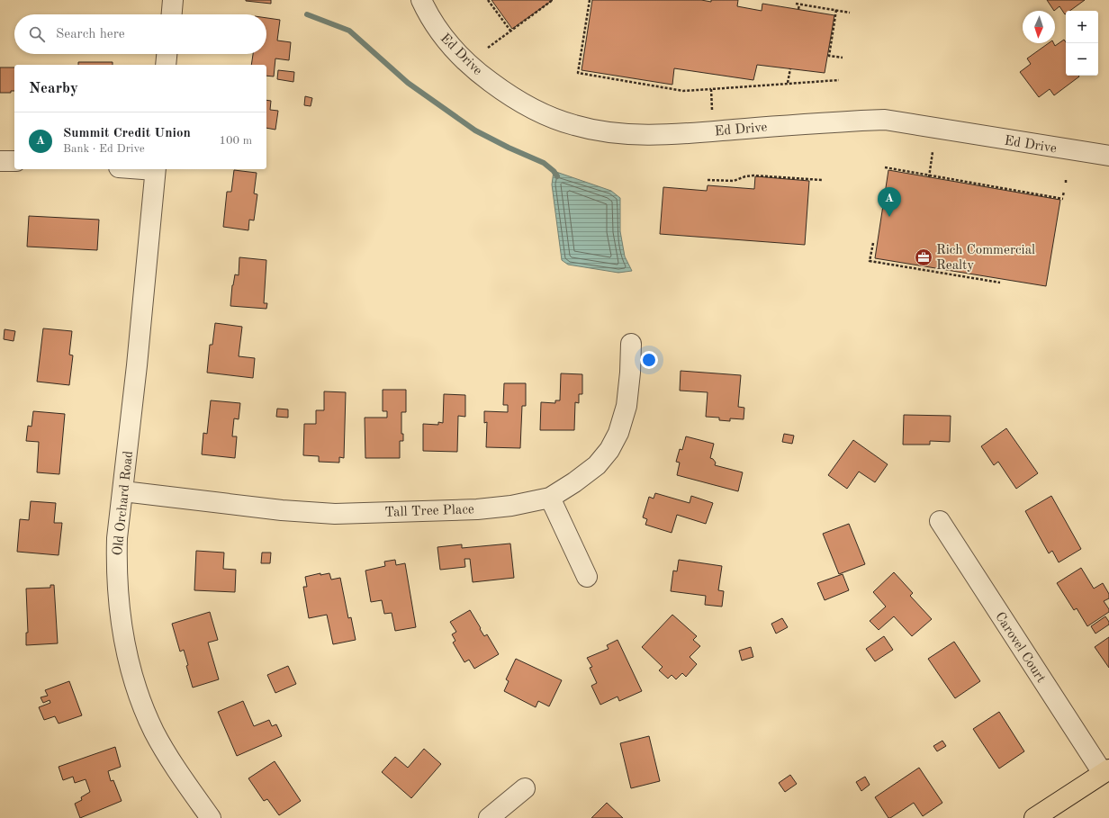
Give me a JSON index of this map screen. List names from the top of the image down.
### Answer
{
  "streets": {
    "street": [
      "Ed Drive",
      "Old Orchard Road",
      "Tall Tree Place",
      "Carovel Court"
    ]
  },
  "crossings": [
    ["Old Orchard Road", "Tall Tree Place"]
  ],
  "places": {
    "office": ["Rich Commercial Realty"]
  },
  "north": "bottom",
  "page": {
    "map_buttons": ["+", "−"],
    "search": "Search here",
    "heading": "Nearby",
    "list": [
      {
        "mark": "A",
        "name": "Summit Credit Union",
        "note": "Bank · Ed Drive",
        "value": "100 m"
      }
    ],
    "pins": "A"
  }
}
